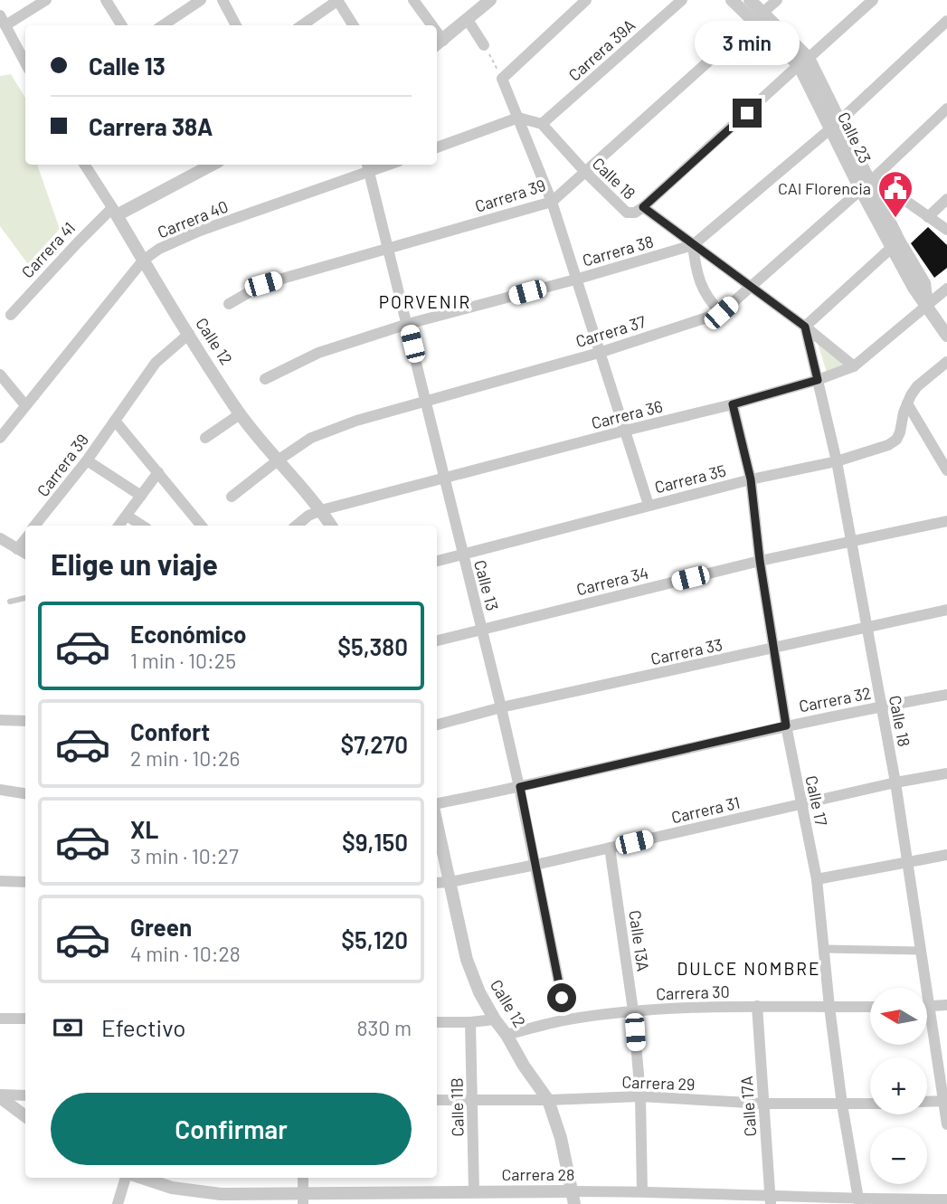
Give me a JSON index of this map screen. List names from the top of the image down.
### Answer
{
  "streets": {
    "street": [
      "Carrera 39A",
      "Calle 23",
      "Calle 18",
      "Carrera 39",
      "Carrera 40",
      "Carrera 41",
      "Carrera 38",
      "Carrera 37",
      "Calle 12",
      "Carrera 36",
      "Carrera 35",
      "Carrera 34",
      "Calle 13",
      "Carrera 33",
      "Carrera 32",
      "Calle 17",
      "Carrera 31",
      "Calle 13A",
      "Carrera 30",
      "Carrera 29",
      "Calle 17A",
      "Calle 11B",
      "Carrera 28"
    ]
  },
  "crossings": [
    ["Carrera 39A", "Calle 18"],
    ["Calle 23", "Carrera 39"],
    ["Calle 23", "Carrera 38"],
    ["Calle 23", "Carrera 37"],
    ["Calle 23", "Carrera 36"],
    ["Calle 18", "Carrera 39"],
    ["Calle 18", "Carrera 38"],
    ["Calle 18", "Carrera 37"],
    ["Calle 18", "Carrera 36"],
    ["Calle 18", "Carrera 35"],
    ["Calle 18", "Carrera 34"],
    ["Calle 18", "Carrera 33"],
    ["Calle 18", "Carrera 32"],
    ["Calle 18", "Carrera 31"],
    ["Carrera 39", "Calle 12"],
    ["Carrera 39", "Calle 13"],
    ["Carrera 40", "Calle 12"],
    ["Carrera 40", "Calle 13"],
    ["Carrera 41", "Calle 12"],
    ["Carrera 38", "Calle 13"],
    ["Carrera 37", "Calle 12"],
    ["Carrera 37", "Calle 13"],
    ["Calle 12", "Carrera 36"],
    ["Calle 12", "Carrera 31"],
    ["Calle 12", "Carrera 30"],
    ["Calle 12", "Carrera 29"],
    ["Calle 12", "Carrera 28"],
    ["Carrera 36", "Calle 13"],
    ["Carrera 36", "Calle 17"],
    ["Carrera 35", "Calle 13"],
    ["Carrera 35", "Calle 17"],
    ["Carrera 34", "Calle 13"],
    ["Carrera 34", "Calle 17"],
    ["Calle 13", "Carrera 33"],
    ["Calle 13", "Carrera 32"],
    ["Calle 13", "Carrera 31"],
    ["Calle 13", "Carrera 30"],
    ["Carrera 33", "Calle 17"],
    ["Carrera 32", "Calle 17"],
    ["Calle 17", "Carrera 31"],
    ["Calle 17", "Carrera 30"],
    ["Calle 17", "Carrera 29"],
    ["Calle 17", "Carrera 28"],
    ["Carrera 31", "Calle 13A"],
    ["Calle 13A", "Carrera 30"],
    ["Calle 13A", "Carrera 29"],
    ["Calle 13A", "Carrera 28"],
    ["Carrera 30", "Calle 17A"],
    ["Carrera 29", "Calle 17A"],
    ["Carrera 29", "Calle 11B"],
    ["Calle 17A", "Carrera 28"],
    ["Calle 11B", "Carrera 28"]
  ],
  "districts": ["PORVENIR", "DULCE NOMBRE"],
  "places": {
    "public building": ["CAI Florencia"]
  },
  "north": "left",
  "page": {
    "bubble": "3 min",
    "banner": ["Calle 13", "Carrera 38A"],
    "heading": "Elige un viaje",
    "list": [
      {
        "name": "Económico",
        "note": "1 min · 10:25",
        "value": "$5,380"
      },
      {
        "name": "Confort",
        "note": "2 min · 10:26",
        "value": "$7,270"
      },
      {
        "name": "XL",
        "note": "3 min · 10:27",
        "value": "$9,150"
      },
      {
        "name": "Green",
        "note": "4 min · 10:28",
        "value": "$5,120"
      }
    ],
    "map_buttons": ["+", "−"],
    "pay": ["Efectivo", "830 m"],
    "buttons": "Confirmar"
  }
}
